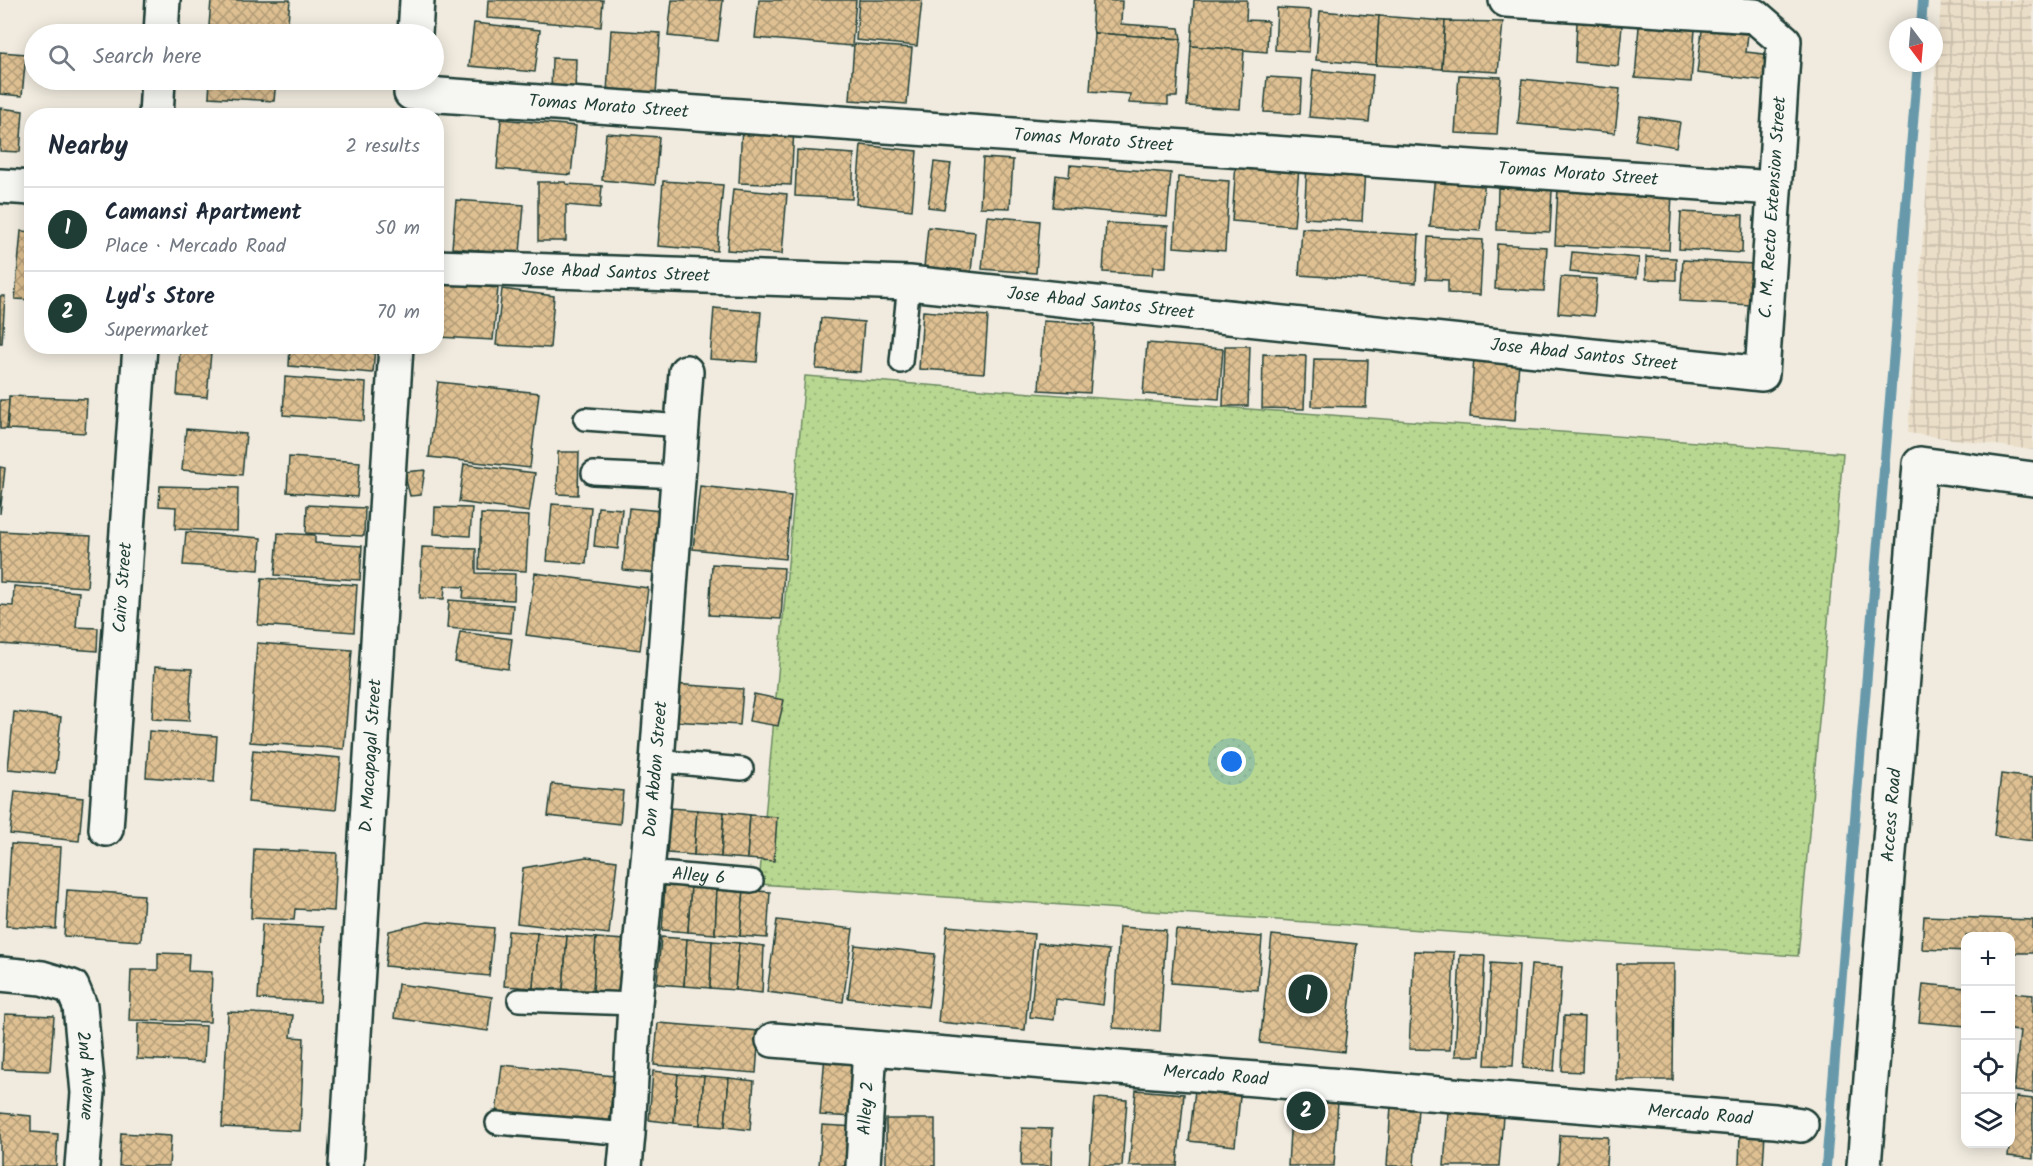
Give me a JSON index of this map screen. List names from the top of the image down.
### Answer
{
  "streets": {
    "street": [
      "Tomas Morato Street",
      "C. M. Recto Extension Street",
      "Jose Abad Santos Street",
      "Cairo Street",
      "D. Macapagal Street",
      "Don Abdon Street",
      "Access Road",
      "2nd Avenue",
      "Mercado Road",
      "Alley 2"
    ],
    "lane": ["Alley 6"]
  },
  "crossings": [
    ["Tomas Morato Street", "C. M. Recto Extension Street"],
    ["C. M. Recto Extension Street", "Jose Abad Santos Street"],
    ["Don Abdon Street", "Alley 6"],
    ["Mercado Road", "Alley 2"]
  ],
  "north": "bottom",
  "page": {
    "search": "Search here",
    "heading": ["Nearby", "2 results"],
    "list": [
      {
        "mark": "1",
        "name": "Camansi Apartment",
        "note": "Place · Mercado Road",
        "value": "50 m"
      },
      {
        "mark": "2",
        "name": "Lyd's Store",
        "note": "Supermarket",
        "value": "70 m"
      }
    ],
    "map_buttons": ["+", "−"],
    "pins": ["1", "2"]
  }
}
